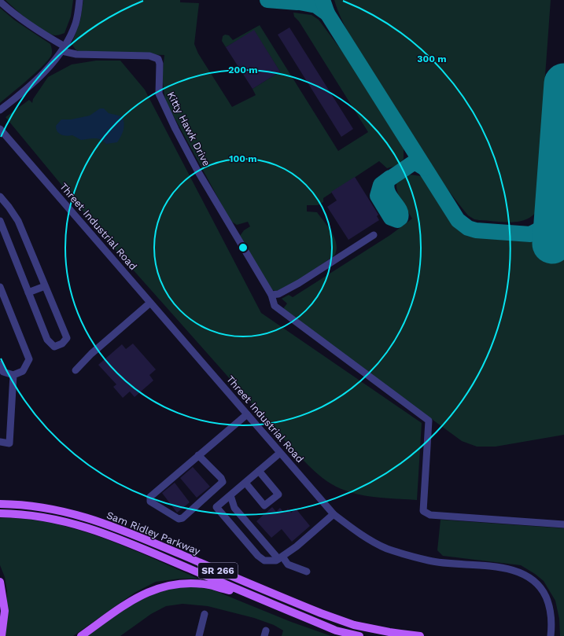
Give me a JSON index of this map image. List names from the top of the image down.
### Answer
{
  "streets": {
    "main road": ["Sam Ridley Parkway", "SR 266"],
    "street": ["Kitty Hawk Drive", "Threet Industrial Road"]
  },
  "rings": ["300 m", "200 m", "100 m"]
}
